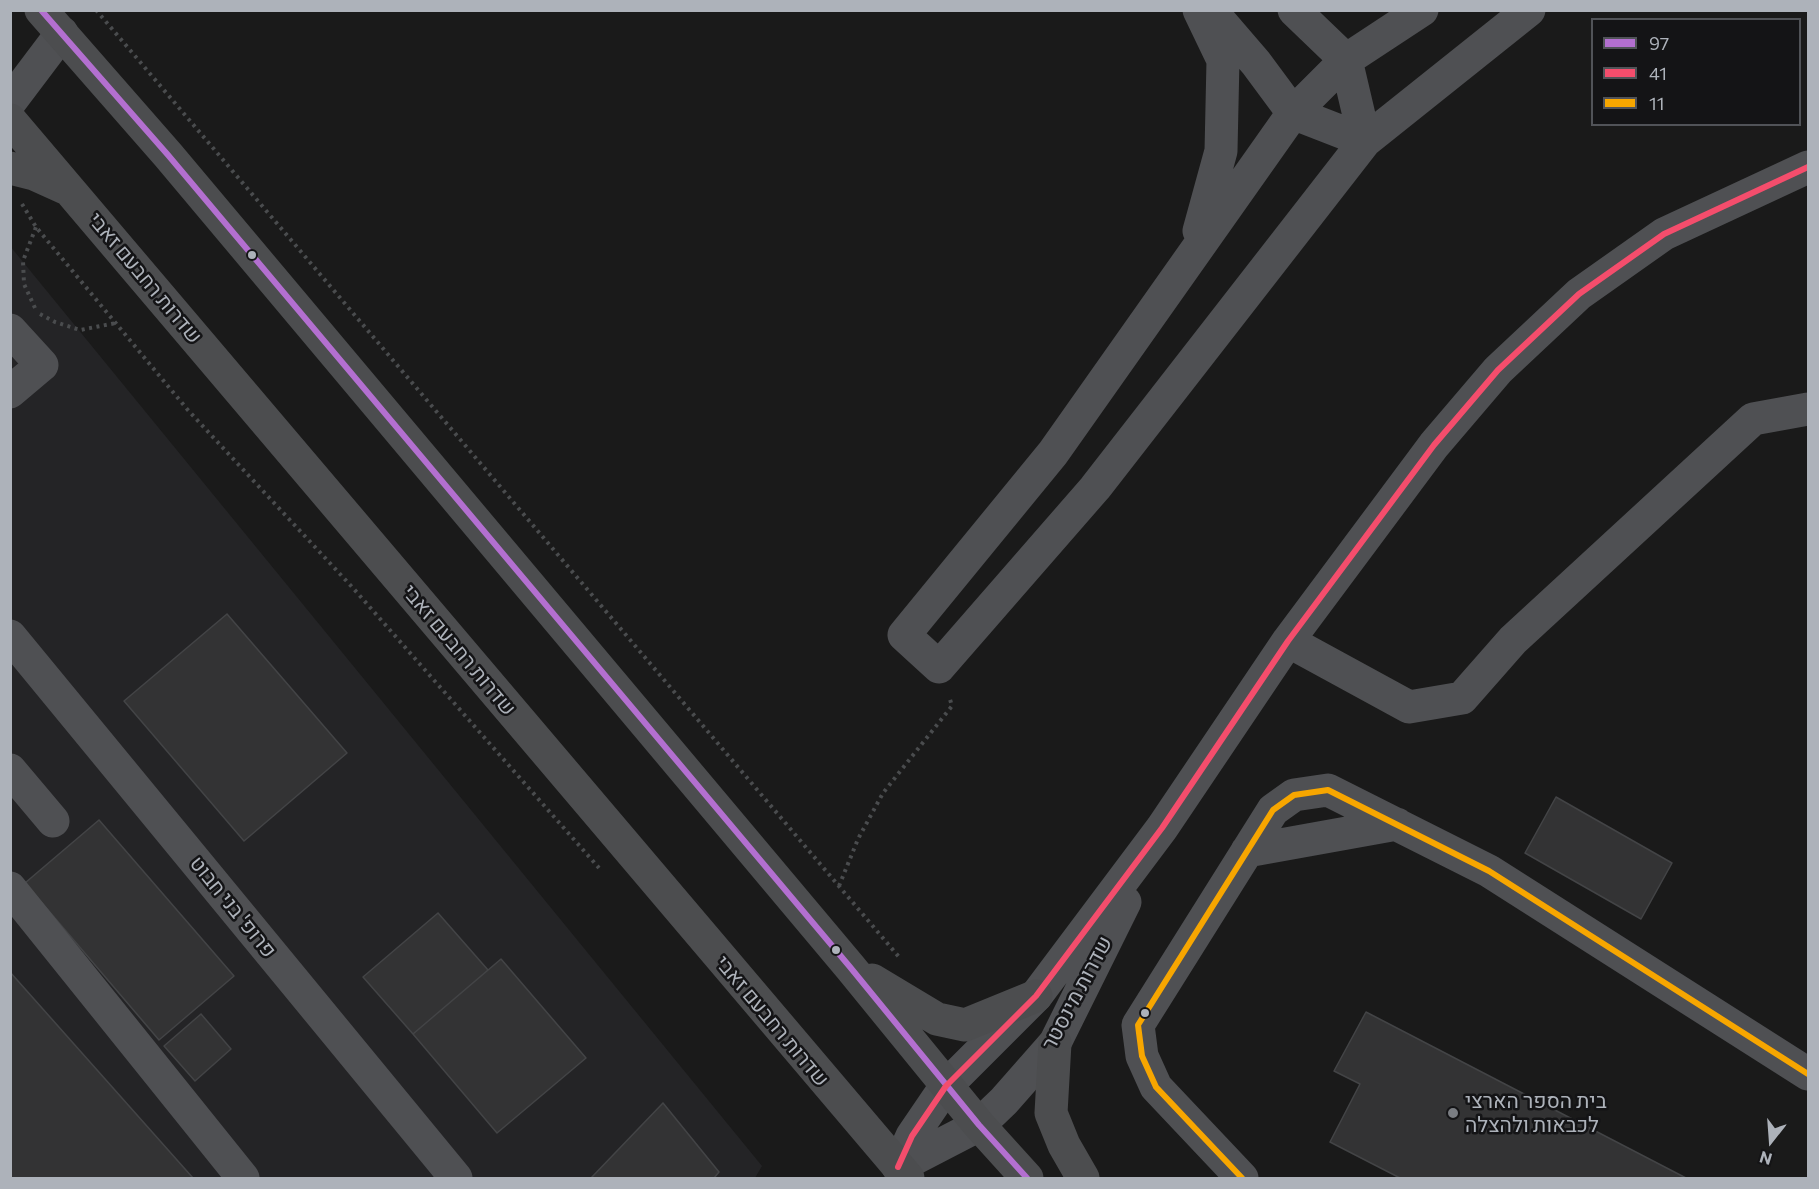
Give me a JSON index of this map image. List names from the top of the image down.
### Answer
{
  "streets": {
    "main road": ["שדרות רחבעם זאבי"],
    "street": ["פרופ' בני חבוט", "שדרות מינסטר"]
  },
  "crossings": [
    ["שדרות רחבעם זאבי", "שדרות מינסטר"]
  ],
  "places": ["בית הספר הארצי לכבאות ולהצלה"],
  "lines": ["transit line 97", "transit line 41", "transit line 11"],
  "legend": ["97", "41", "11"],
  "north": "bottom"
}
